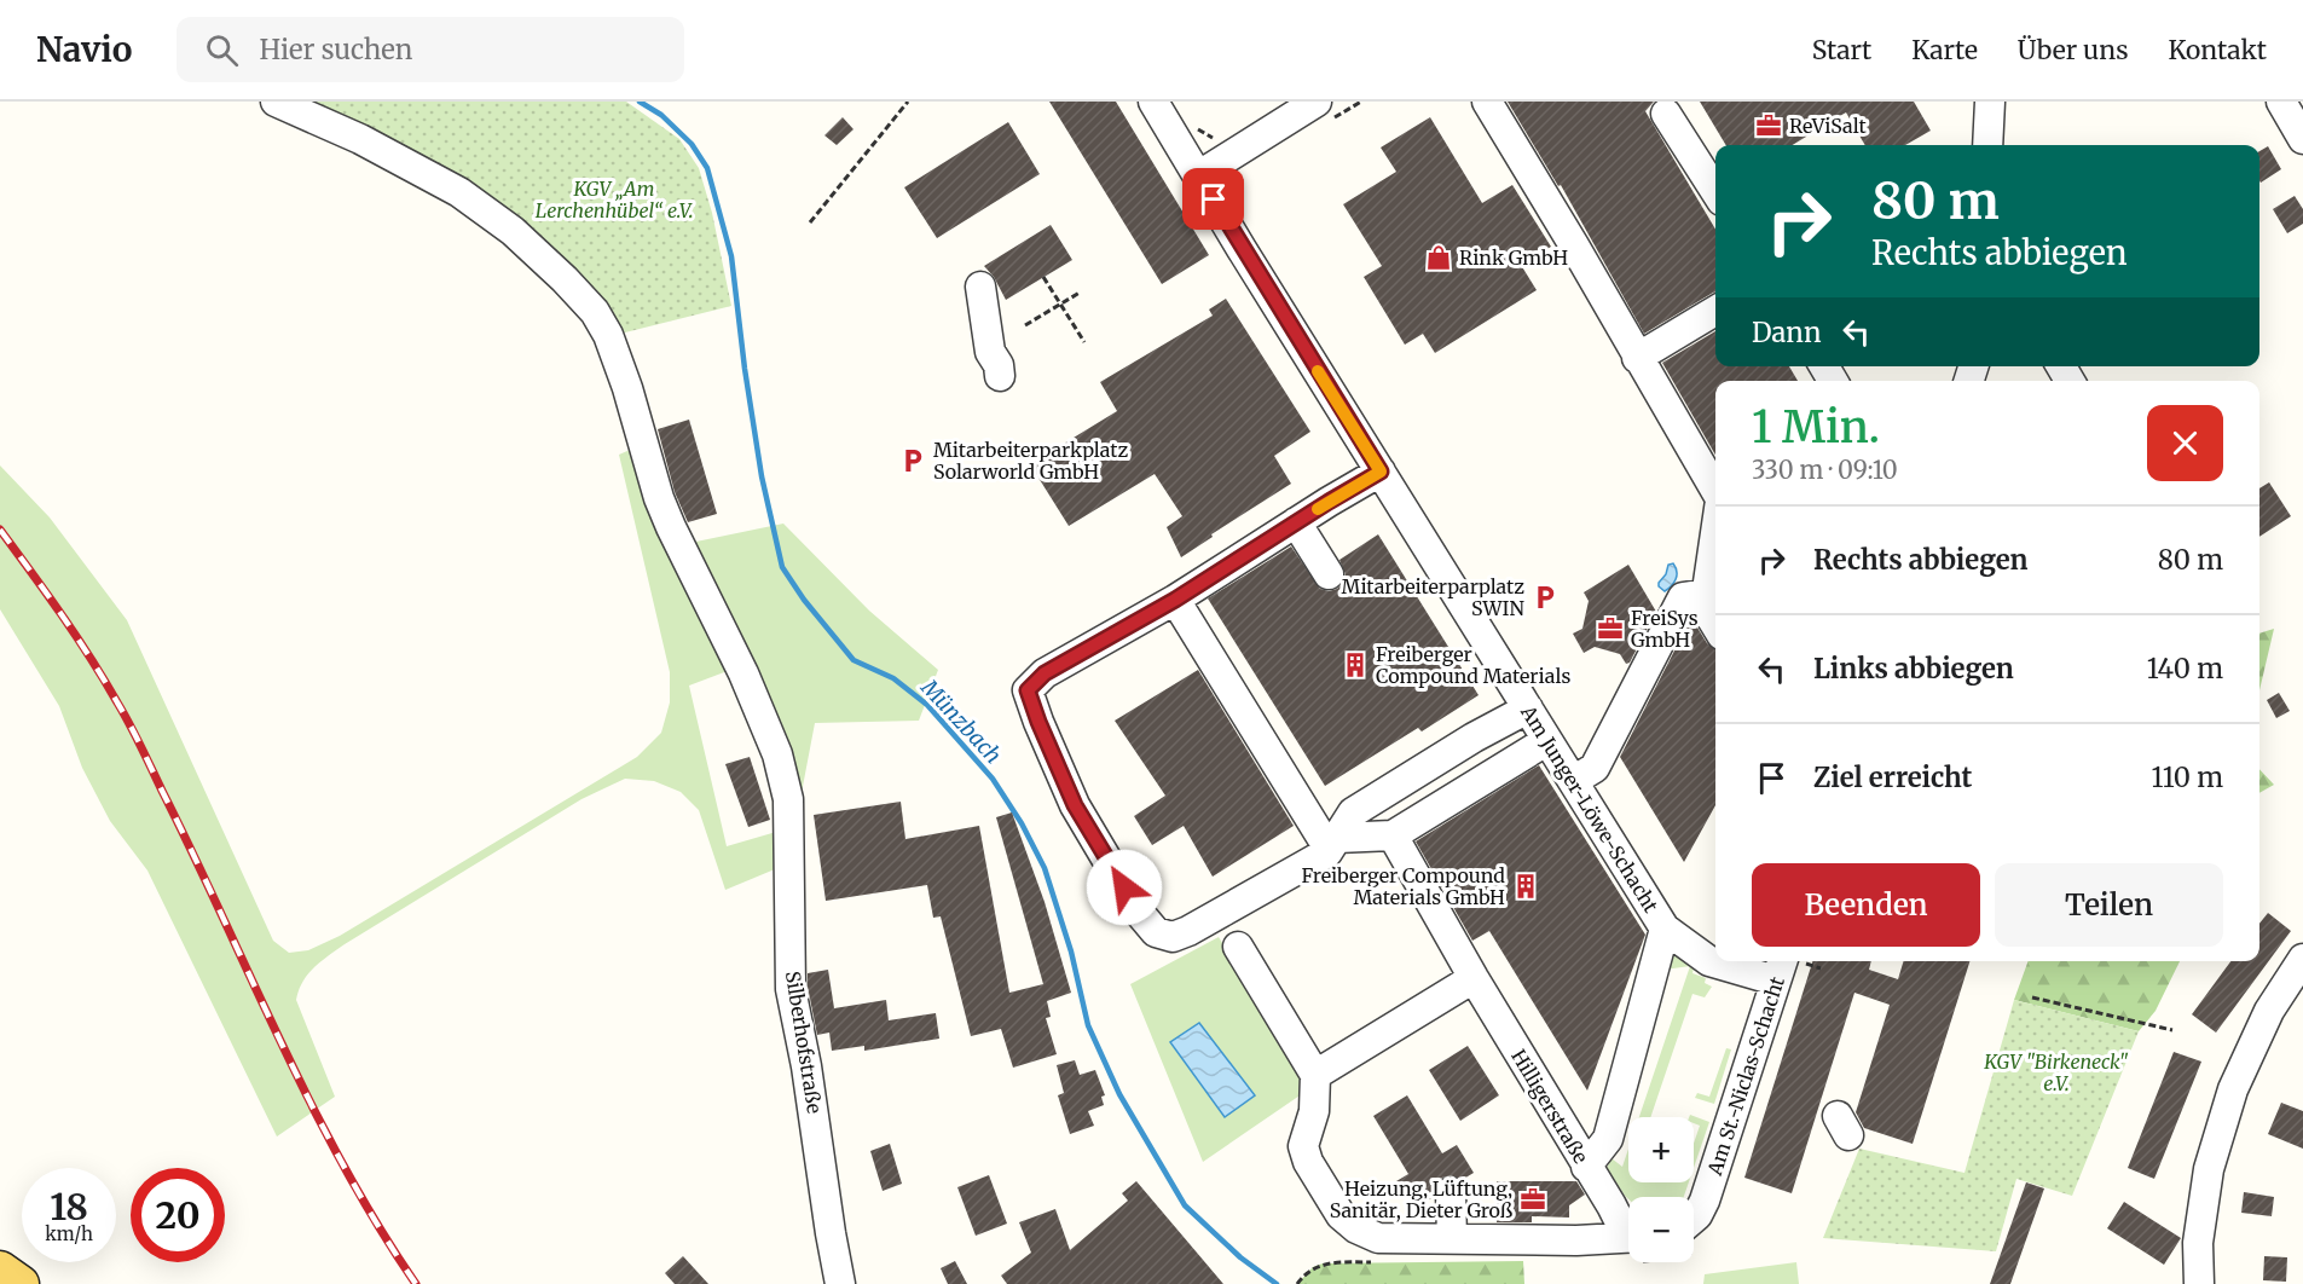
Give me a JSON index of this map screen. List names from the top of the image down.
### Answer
{
  "streets": {
    "street": [
      "Am Junger-Löwe-Schacht",
      "Silberhofstraße",
      "Am St.-Niclas-Schacht",
      "Hilligerstraße"
    ]
  },
  "crossings": [
    ["Am Junger-Löwe-Schacht", "Am St.-Niclas-Schacht"]
  ],
  "water": ["Münzbach"],
  "parks": ["KGV „Am Lerchenhübel“ e.V.", "KGV \"Birkeneck\" e.V."],
  "places": {
    "office": ["ReViSalt", "FreiSys GmbH", "Heizung, Lüftung, Sanitär, Dieter Groß"],
    "shop": ["Rink GmbH"],
    "parking": ["Mitarbeiterparkplatz Solarworld GmbH", "Mitarbeiterparplatz SWIN"],
    "building": ["Freiberger Compound Materials", "Freiberger Compound Materials GmbH"]
  },
  "page": {
    "header": "Navio",
    "search": "Hier suchen",
    "nav": [
      "Start",
      "Karte",
      "Über uns",
      "Kontakt"
    ],
    "turn": ["80 m", "Rechts abbiegen"],
    "then": "Dann",
    "heading": ["1 Min.", "330 m · 09:10"],
    "list": [
      {
        "name": "Rechts abbiegen",
        "value": "80 m"
      },
      {
        "name": "Links abbiegen",
        "value": "140 m"
      },
      {
        "name": "Ziel erreicht",
        "value": "110 m"
      }
    ],
    "buttons": ["Beenden", "Teilen"],
    "map_buttons": ["+", "−"],
    "speed": "18 km/h",
    "limit": "20"
  }
}
